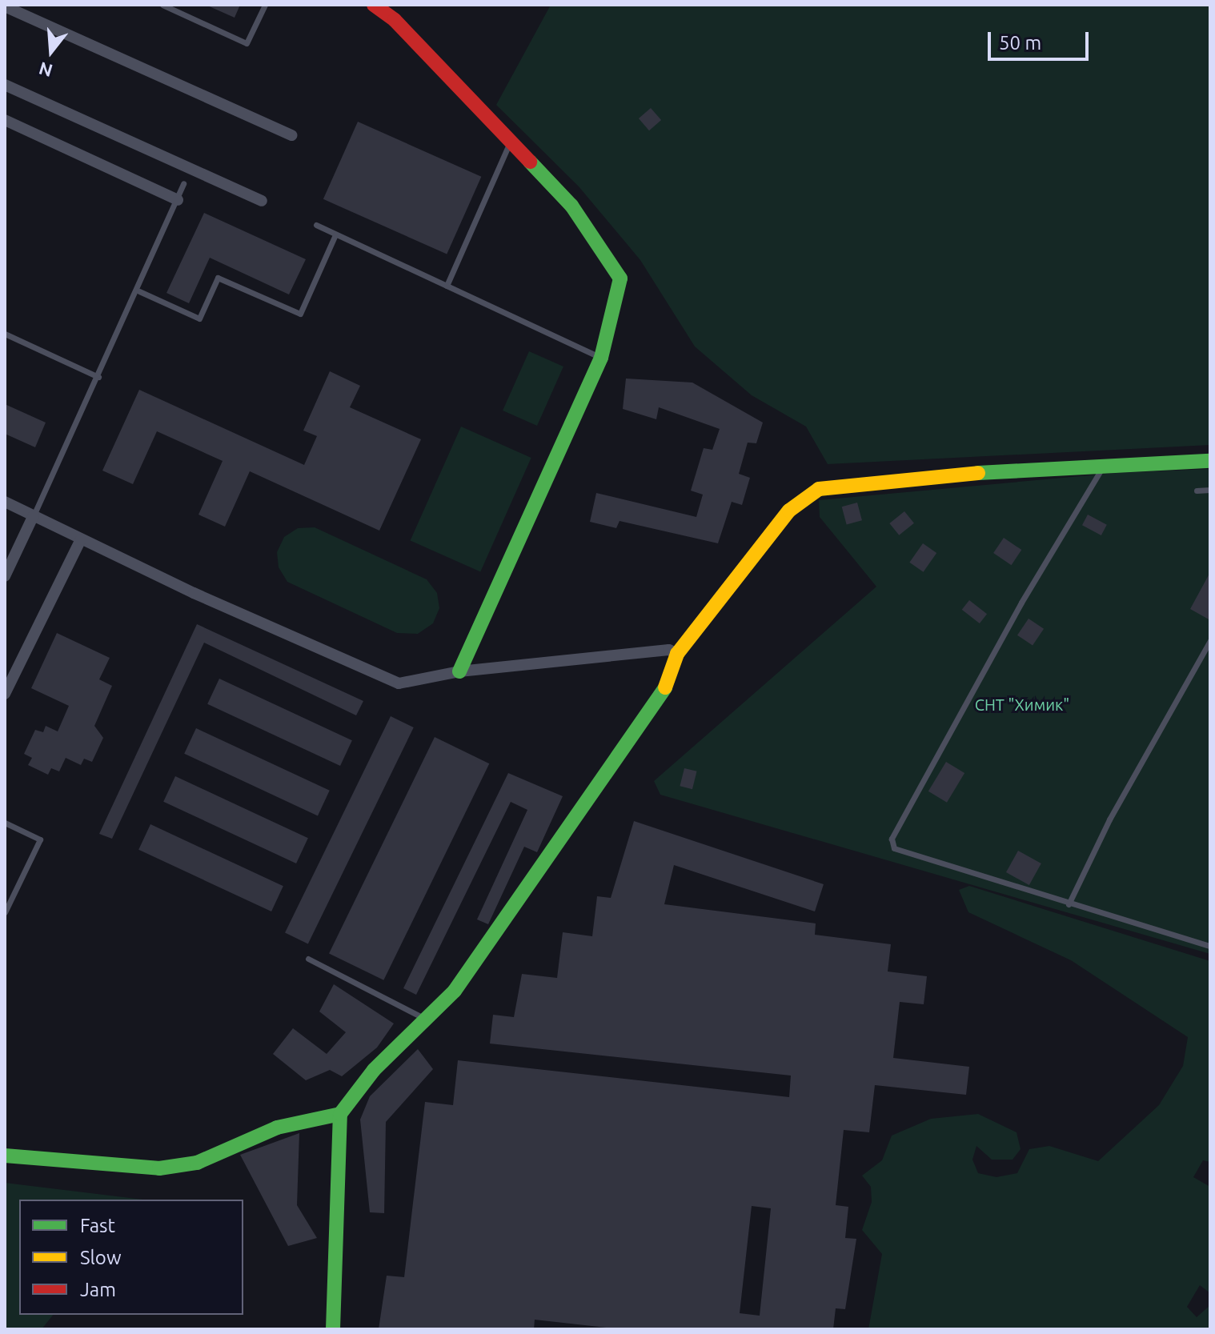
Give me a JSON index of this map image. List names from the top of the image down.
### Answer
{
  "parks": ["СНТ \"Химик\""],
  "legend": ["Fast", "Slow", "Jam"],
  "scale_bar": "50 m",
  "north": "bottom"
}
